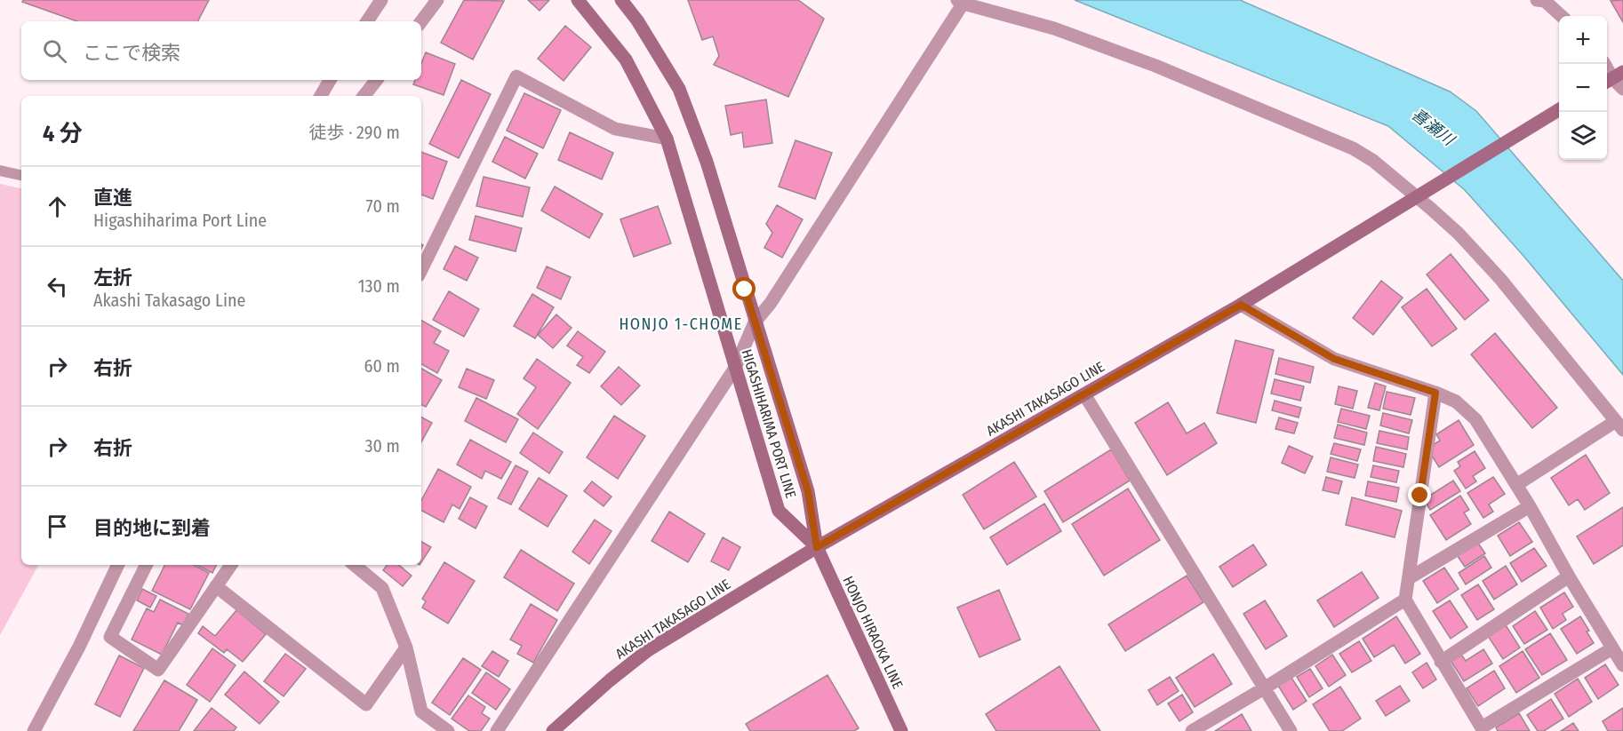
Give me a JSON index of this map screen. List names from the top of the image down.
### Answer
{
  "streets": {
    "main road": ["AKASHI TAKASAGO LINE", "HIGASHIHARIMA PORT LINE", "HONJO HIRAOKA LINE"]
  },
  "crossings": [
    ["AKASHI TAKASAGO LINE", "HIGASHIHARIMA PORT LINE"],
    ["AKASHI TAKASAGO LINE", "HONJO HIRAOKA LINE"],
    ["HIGASHIHARIMA PORT LINE", "HONJO HIRAOKA LINE"]
  ],
  "districts": ["HONJO 1-CHOME"],
  "water": ["喜瀬川"],
  "page": {
    "map_buttons": ["+", "−"],
    "search": "ここで検索",
    "heading": ["4 分", "徒歩 · 290 m"],
    "list": [
      ["直進", "Higashiharima Port Line", "70 m"],
      ["左折", "Akashi Takasago Line", "130 m"],
      ["右折", "60 m"],
      ["右折", "30 m"],
      "目的地に到着"
    ]
  }
}
